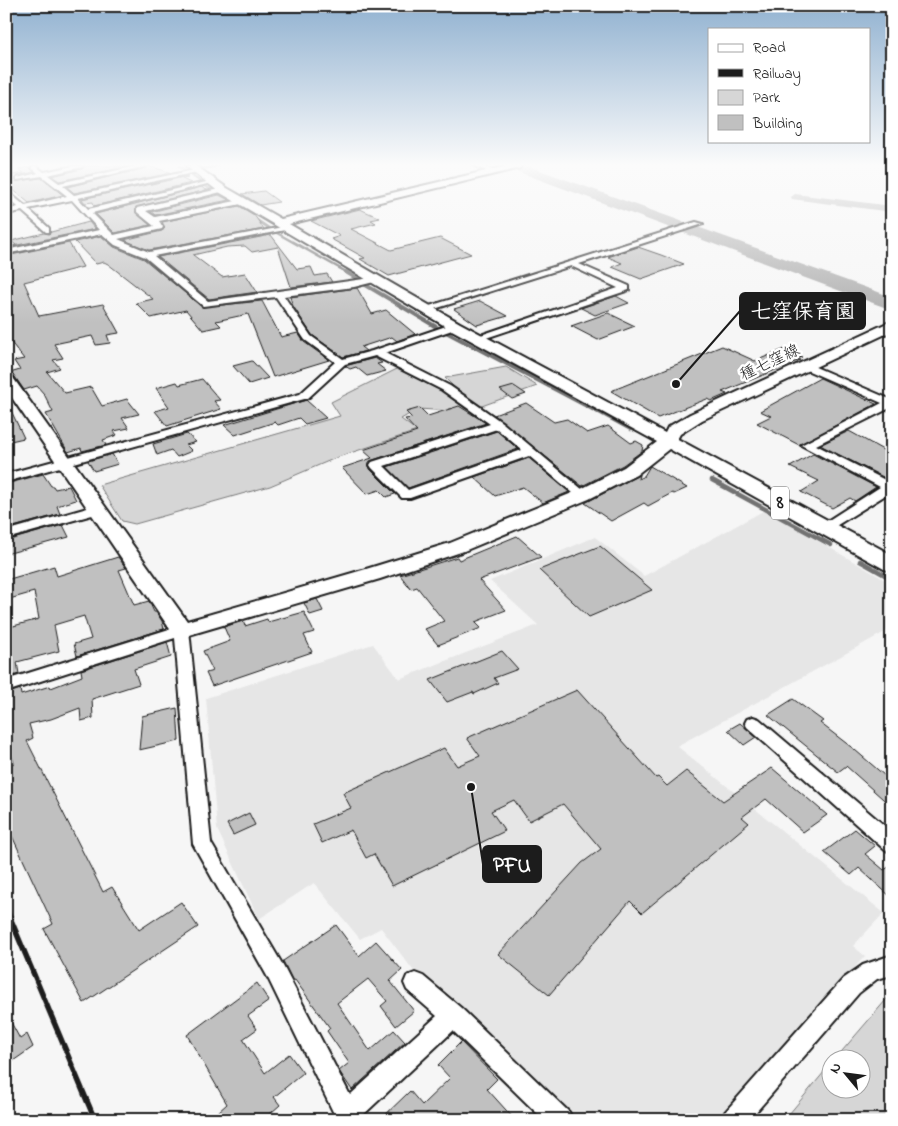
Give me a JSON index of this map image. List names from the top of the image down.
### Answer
{
  "streets": {
    "main road": ["8"],
    "street": ["種七窪線"]
  },
  "crossings": [
    ["種七窪線", "8"]
  ],
  "places": ["七窪保育園", "PFU"],
  "legend": [
    "Road",
    "Railway",
    "Park",
    "Building"
  ],
  "north": "top left"
}
